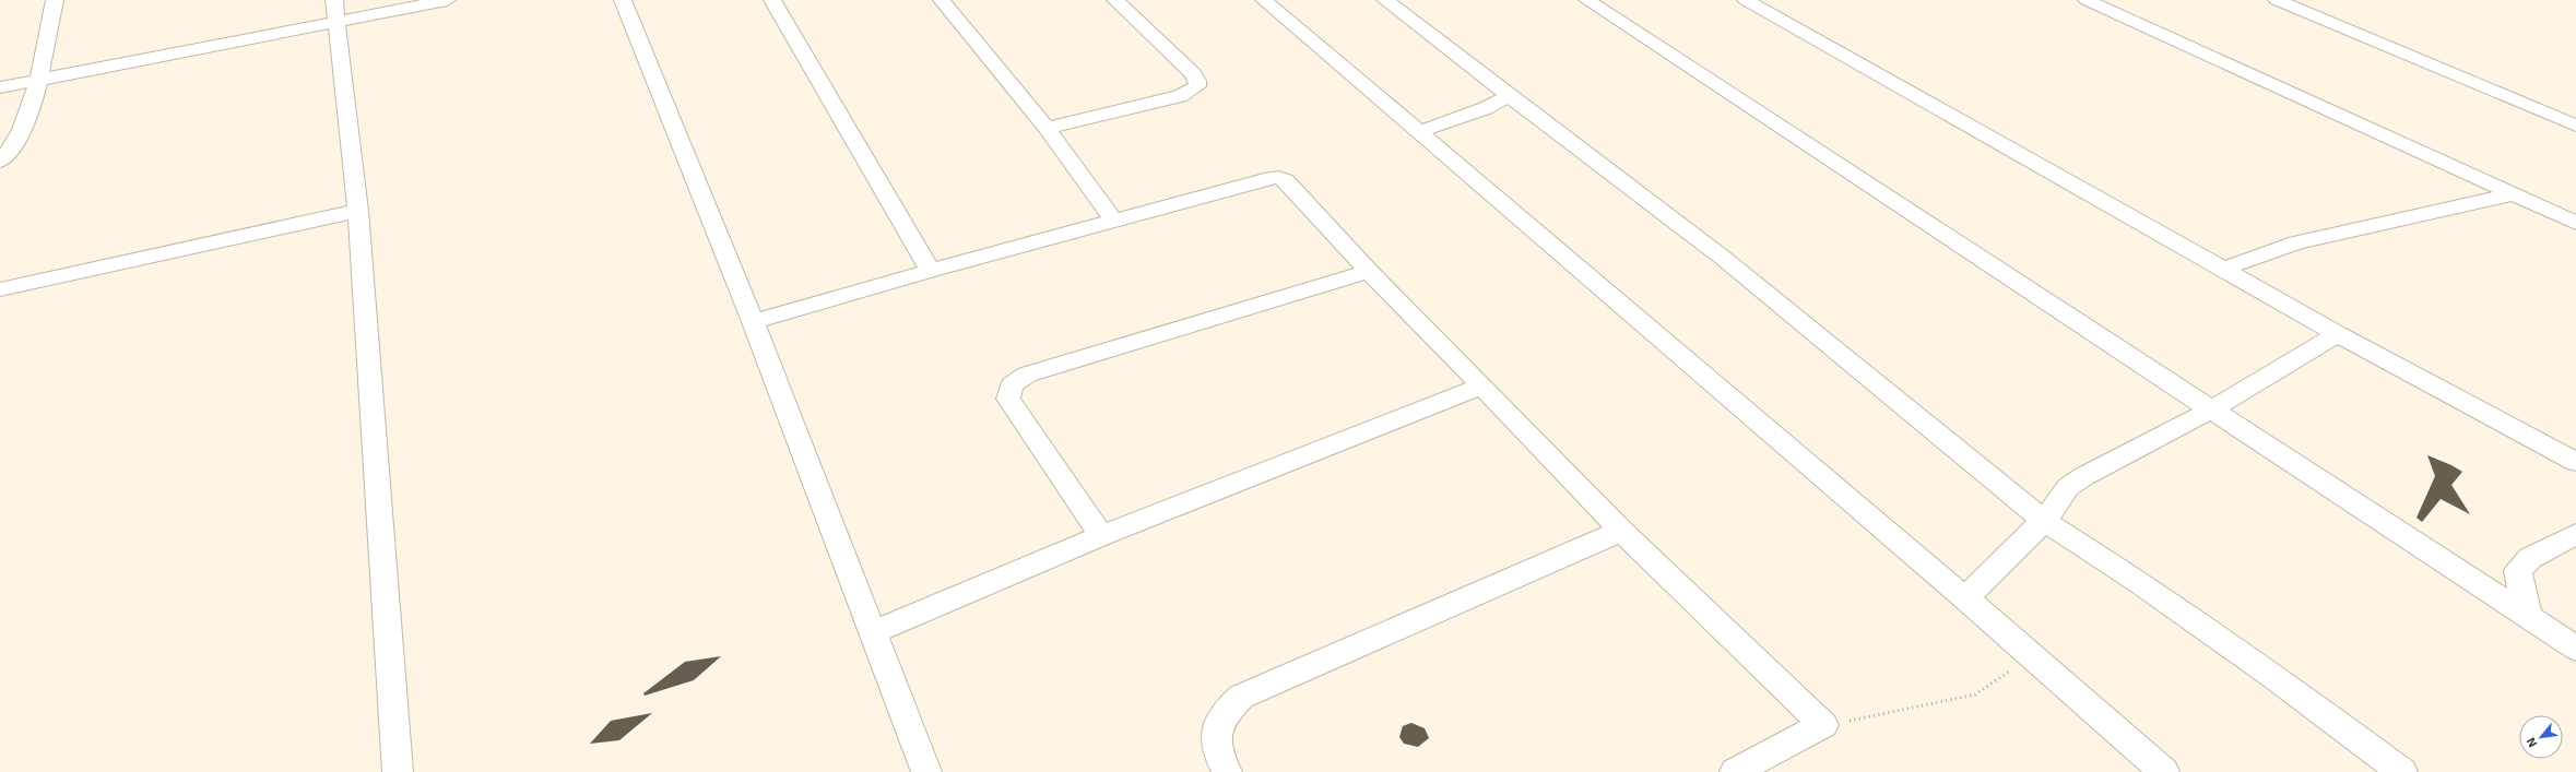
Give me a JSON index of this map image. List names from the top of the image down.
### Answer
{
  "north": "bottom left"
}
